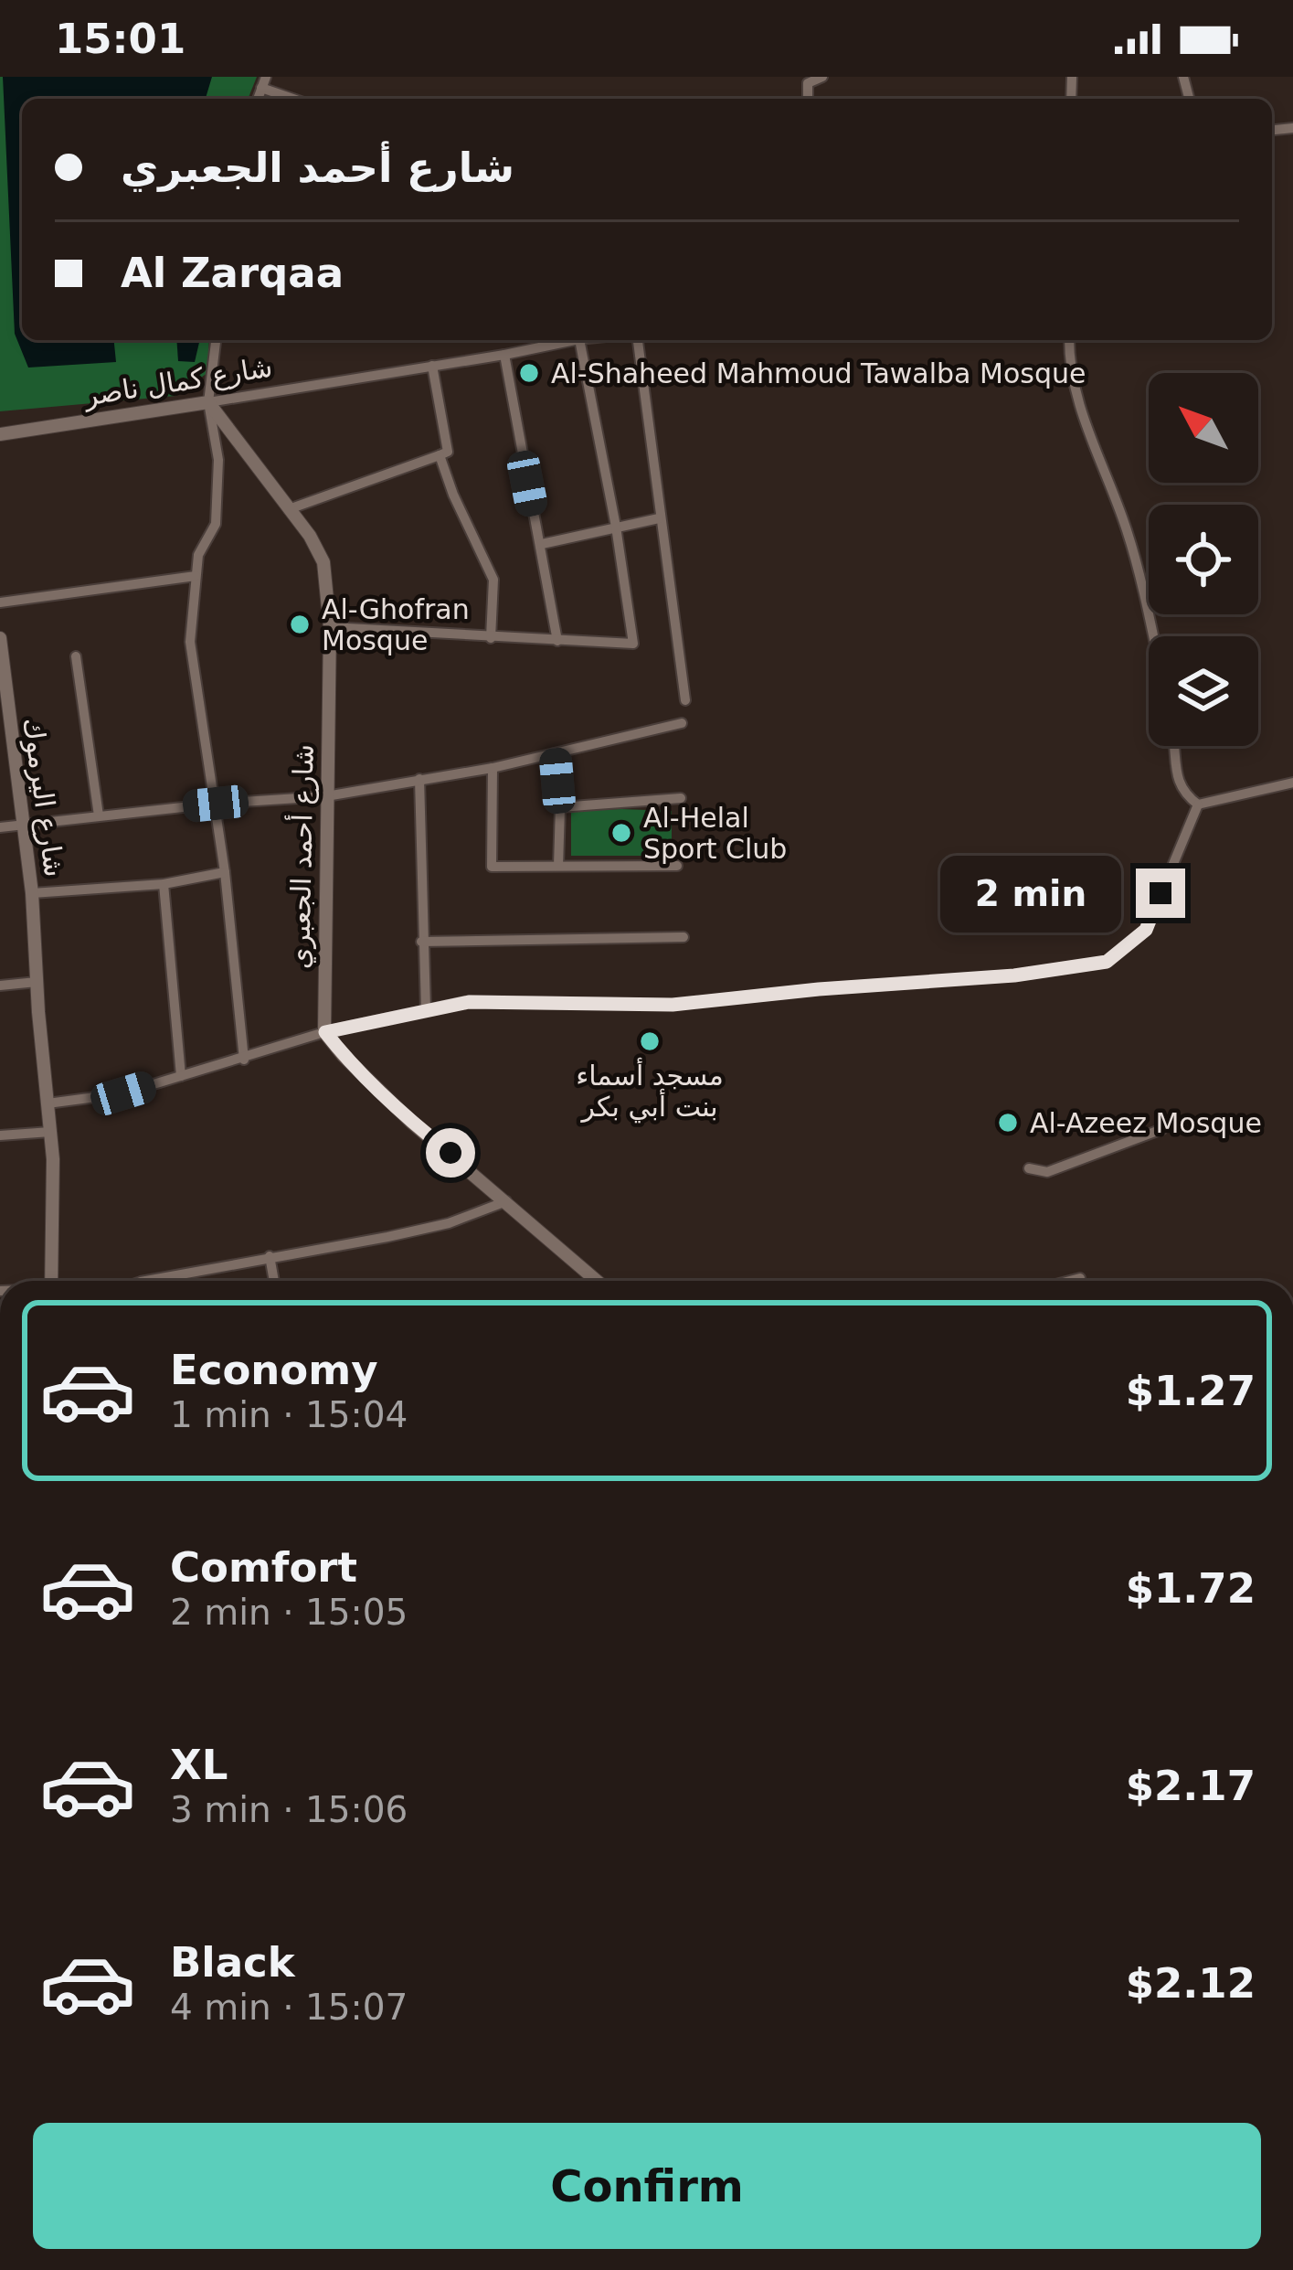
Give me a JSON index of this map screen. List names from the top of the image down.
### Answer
{
  "streets": {
    "street": ["شارع كمال ناصر", "شارع اليرموك", "شارع أحمد الجعبري"]
  },
  "crossings": [
    ["شارع كمال ناصر", "شارع أحمد الجعبري"]
  ],
  "places": [
    "Al-Shaheed Mahmoud Tawalba Mosque",
    "Al-Ghofran Mosque",
    "Al-Helal Sport Club",
    "مسجد أسماء بنت أبي بكر",
    "Al-Azeez Mosque"
  ],
  "north": "top left",
  "page": {
    "status": "15:01",
    "banner": ["شارع أحمد الجعبري", "Al Zarqaa"],
    "bubble": "2 min",
    "list": [
      {
        "name": "Economy",
        "note": "1 min · 15:04",
        "value": "$1.27"
      },
      {
        "name": "Comfort",
        "note": "2 min · 15:05",
        "value": "$1.72"
      },
      {
        "name": "XL",
        "note": "3 min · 15:06",
        "value": "$2.17"
      },
      {
        "name": "Black",
        "note": "4 min · 15:07",
        "value": "$2.12"
      }
    ],
    "buttons": "Confirm"
  }
}
